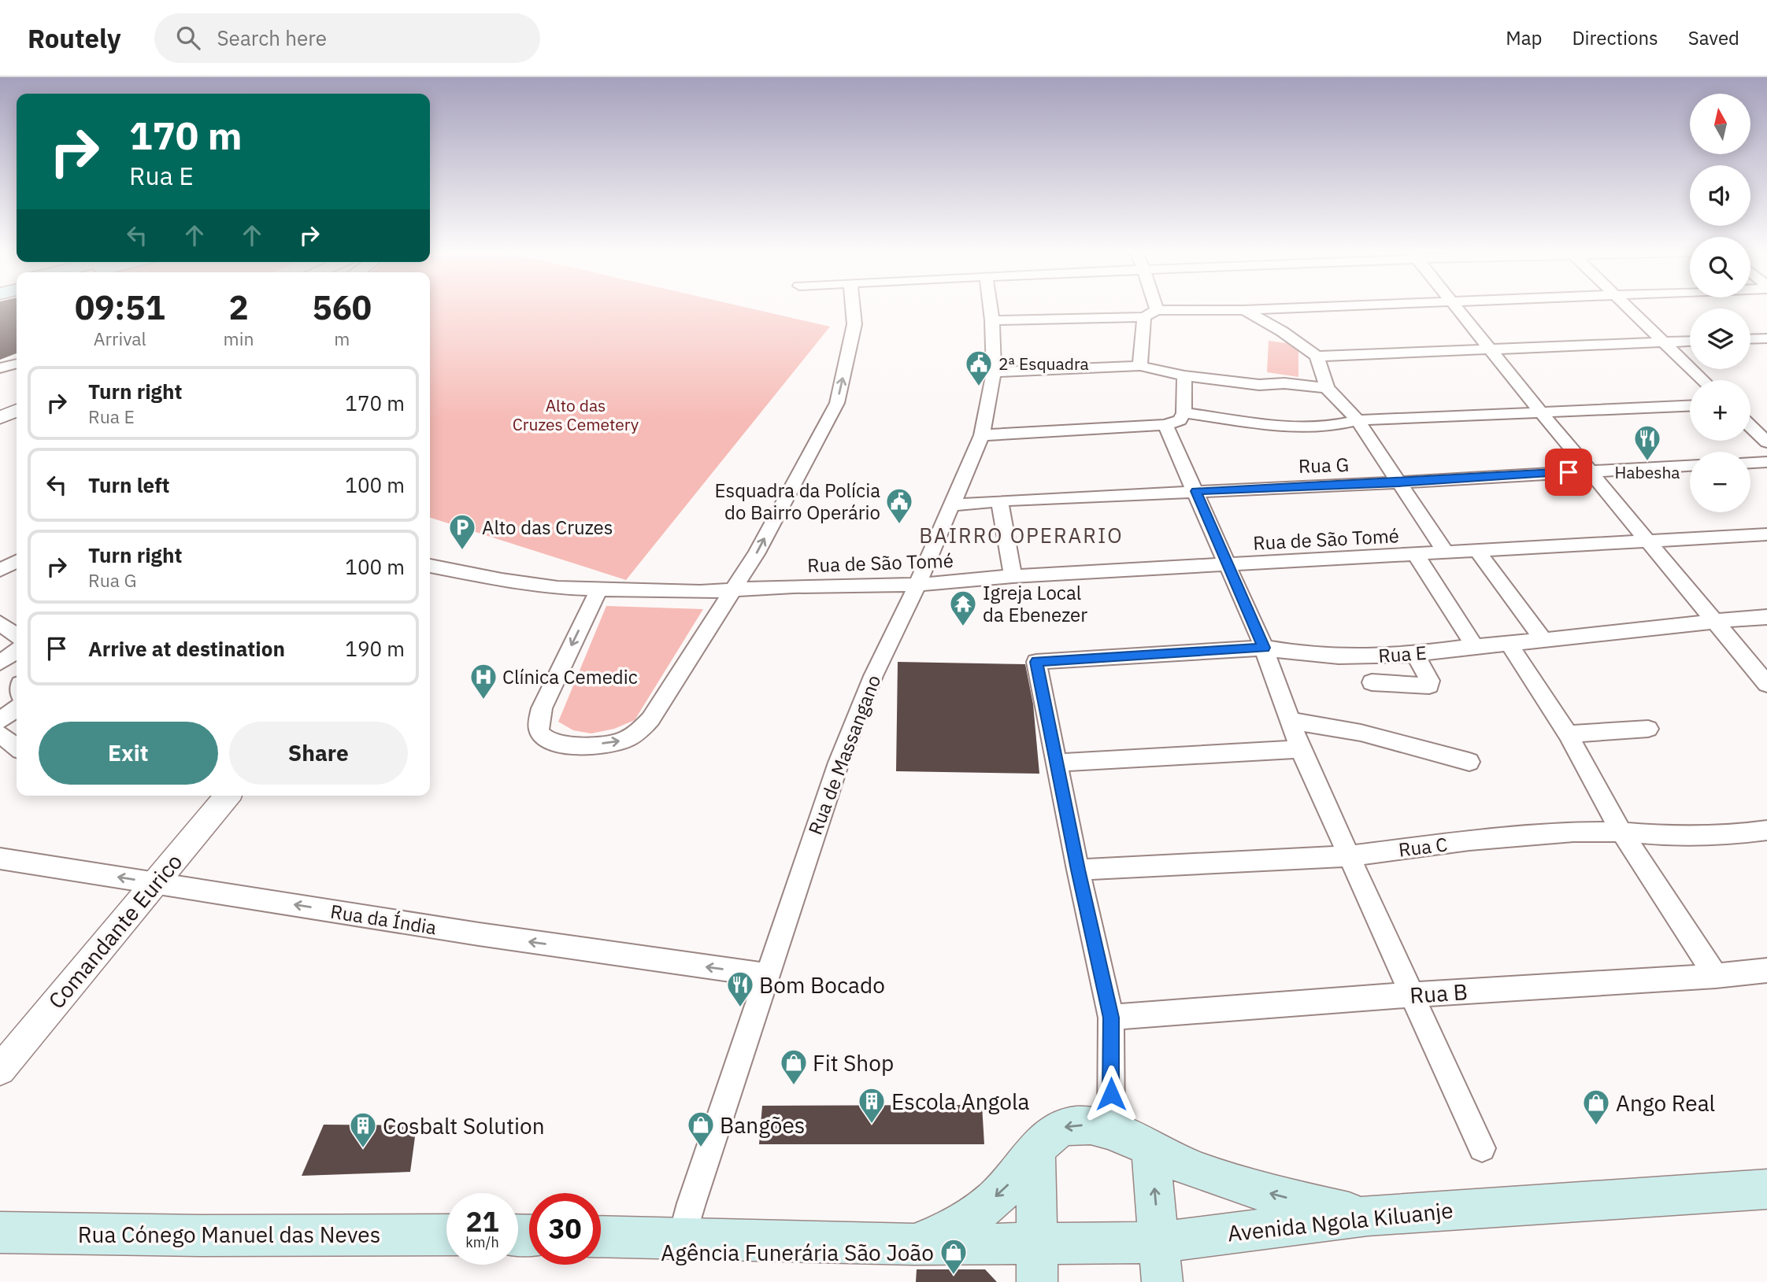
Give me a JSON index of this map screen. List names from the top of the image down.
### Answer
{
  "streets": {
    "main road": ["Avenida Ngola Kiluanje", "Rua Cónego Manuel das Neves"],
    "street": [
      "Rua G",
      "Rua de São Tomé",
      "Rua E",
      "Rua de Massangano",
      "Rua C",
      "Rua da Índia",
      "Comandante Eurico",
      "Rua B"
    ]
  },
  "crossings": [
    ["Rua G", "Rua de Massangano"],
    ["Rua de São Tomé", "Rua de Massangano"],
    ["Rua de Massangano", "Rua da Índia"],
    ["Rua da Índia", "Comandante Eurico"]
  ],
  "one_way": ["Rua da Índia"],
  "districts": ["BAIRRO OPERARIO"],
  "parks": ["Alto das Cruzes Cemetery"],
  "places": {
    "public building": ["2ª Esquadra", "Esquadra da Polícia do Bairro Operário"],
    "restaurant": ["Habesha", "Bom Bocado"],
    "parking": ["Alto das Cruzes"],
    "temple": ["Igreja Local da Ebenezer"],
    "hospital": ["Clínica Cemedic"],
    "shop": [
      "Fit Shop",
      "Ango Real",
      "Bangões",
      "Agência Funerária São João"
    ],
    "building": ["Escola Angola", "Cosbalt Solution"]
  },
  "north": "top",
  "page": {
    "header": "Routely",
    "search": "Search here",
    "nav": ["Map", "Directions", "Saved"],
    "map_buttons": ["+", "−"],
    "turn": ["170 m", "Rua E"],
    "eta": [
      "09:51",
      "Arrival",
      "2",
      "min",
      "560",
      "m"
    ],
    "list": [
      {
        "name": "Turn right",
        "note": "Rua E",
        "value": "170 m"
      },
      {
        "name": "Turn left",
        "value": "100 m"
      },
      {
        "name": "Turn right",
        "note": "Rua G",
        "value": "100 m"
      },
      {
        "name": "Arrive at destination",
        "value": "190 m"
      }
    ],
    "buttons": ["Exit", "Share"],
    "speed": "21 km/h",
    "limit": "30"
  }
}
